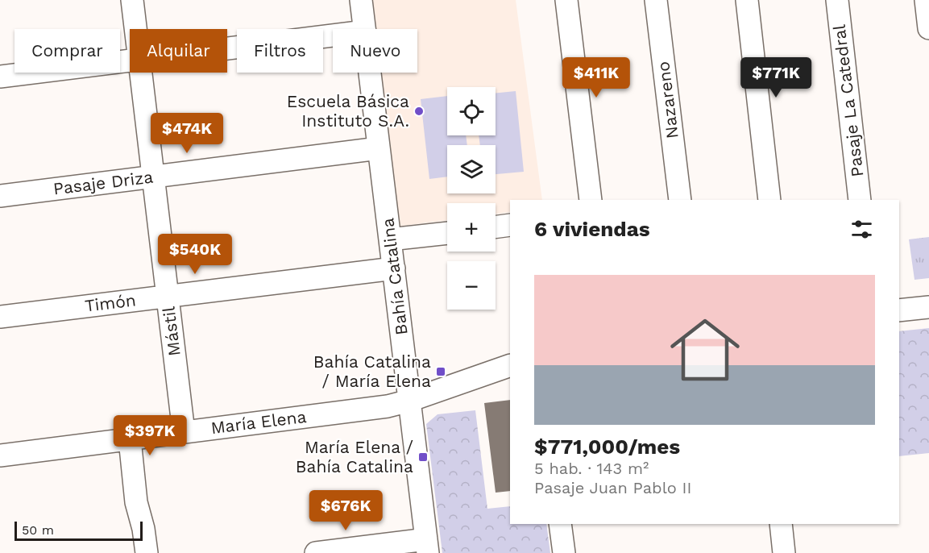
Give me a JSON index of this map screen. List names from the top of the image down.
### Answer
{
  "streets": {
    "street": [
      "Nazareno",
      "Pasaje La Catedral",
      "Pasaje Driza",
      "Bahía Catalina",
      "Timón",
      "Mástil",
      "María Elena"
    ]
  },
  "crossings": [
    ["Pasaje Driza", "Bahía Catalina"],
    ["Pasaje Driza", "Mástil"],
    ["Bahía Catalina", "Timón"],
    ["Bahía Catalina", "María Elena"],
    ["Timón", "Mástil"],
    ["Mástil", "María Elena"]
  ],
  "places": {
    "other": ["Escuela Básica Instituto S.A."],
    "transit": ["Bahía Catalina / María Elena", "María Elena / Bahía Catalina"]
  },
  "scale_bar": "50 m",
  "page": {
    "chip": [
      "Comprar",
      "Alquilar",
      "Filtros",
      "Nuevo"
    ],
    "price": [
      "$411K",
      "$771K",
      "$474K",
      "$540K",
      "$397K",
      "$676K"
    ],
    "map_buttons": ["+", "−"],
    "heading": "6 viviendas",
    "list": [
      {
        "name": "$771,000/mes",
        "note": "5 hab. · 143 m² · Pasaje Juan Pablo II"
      }
    ],
    "scale": "50 m"
  }
}
